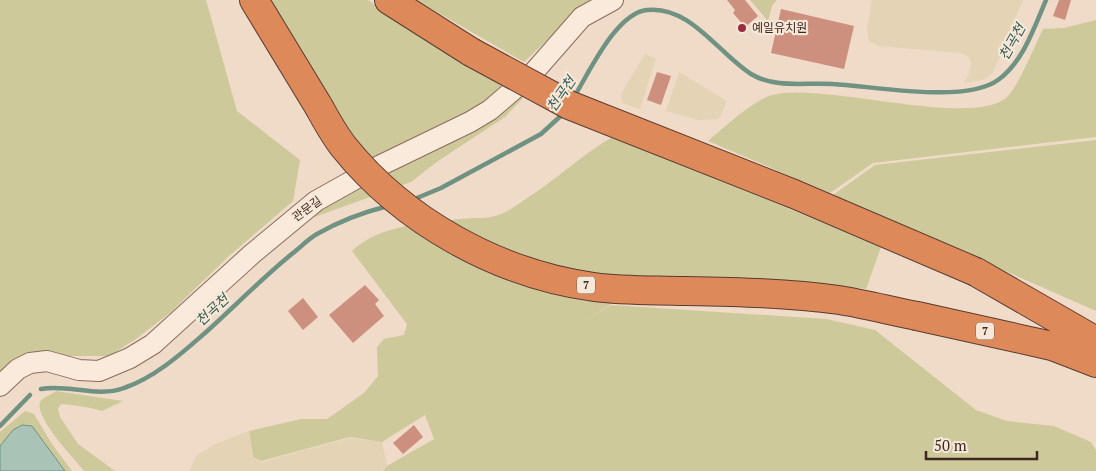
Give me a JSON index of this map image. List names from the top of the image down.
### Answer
{
  "streets": {
    "highway": ["7"],
    "street": ["관문길"]
  },
  "water": ["천곡천"],
  "places": ["예일유치원"],
  "scale_bar": "50 m"
}
